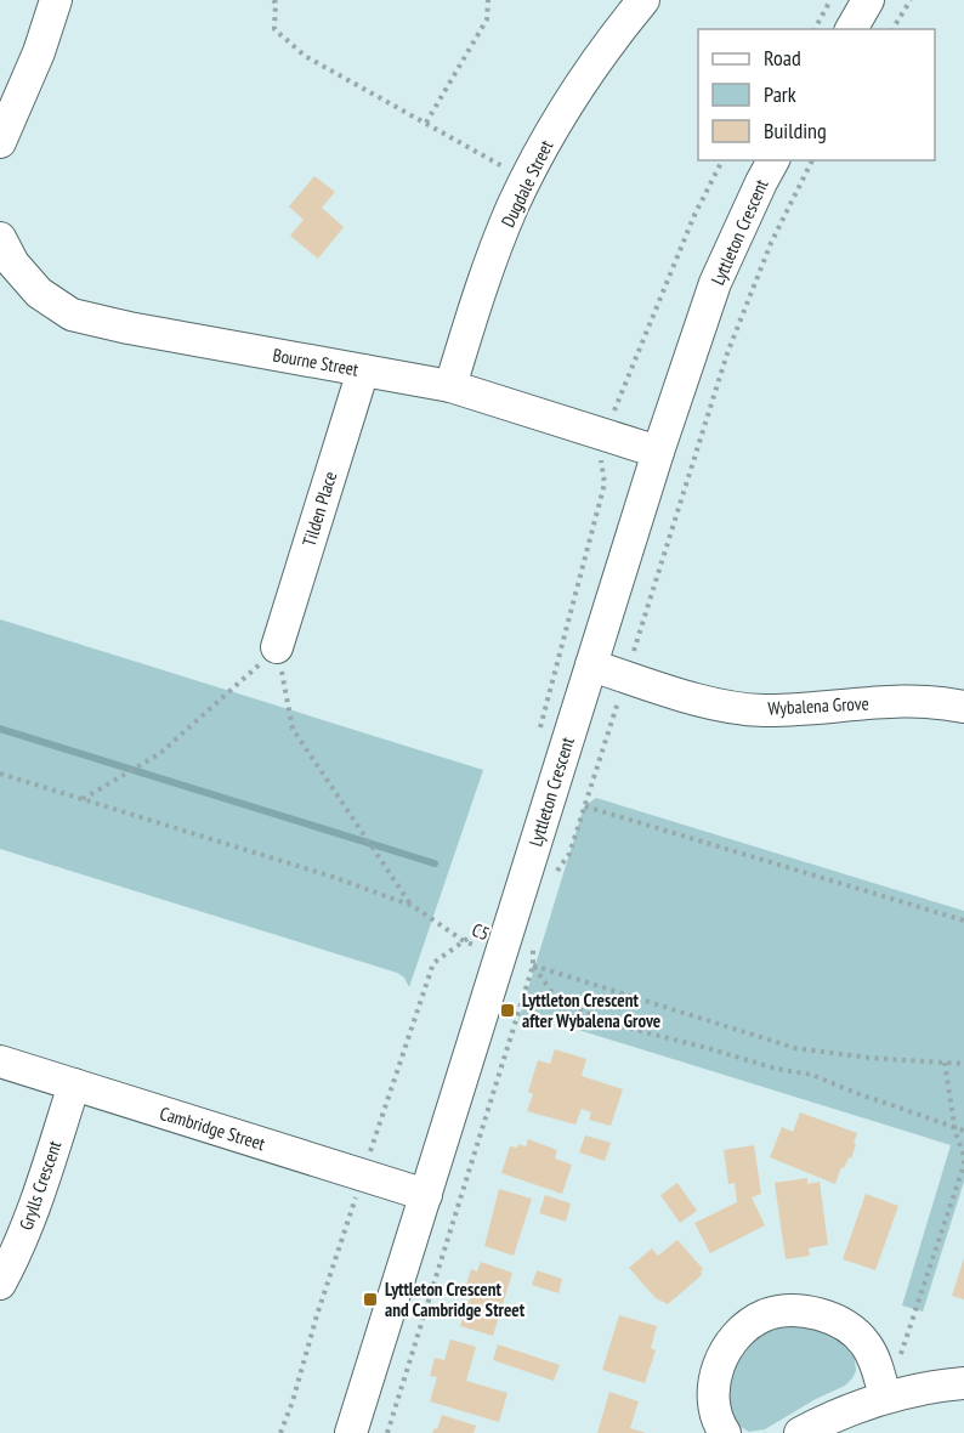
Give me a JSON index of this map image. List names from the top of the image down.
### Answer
{
  "streets": {
    "street": [
      "Dugdale Street",
      "Lyttleton Crescent",
      "Bourne Street",
      "Tilden Place",
      "Wybalena Grove",
      "Cambridge Street",
      "Grylls Crescent"
    ],
    "path": ["C5"]
  },
  "crossings": [
    ["Dugdale Street", "Bourne Street"],
    ["Lyttleton Crescent", "Bourne Street"],
    ["Lyttleton Crescent", "Wybalena Grove"],
    ["Lyttleton Crescent", "C5"],
    ["Lyttleton Crescent", "Cambridge Street"],
    ["Bourne Street", "Tilden Place"],
    ["Cambridge Street", "Grylls Crescent"]
  ],
  "places": {
    "transit": ["Lyttleton Crescent after Wybalena Grove", "Lyttleton Crescent and Cambridge Street"]
  },
  "legend": ["Road", "Park", "Building"]
}
